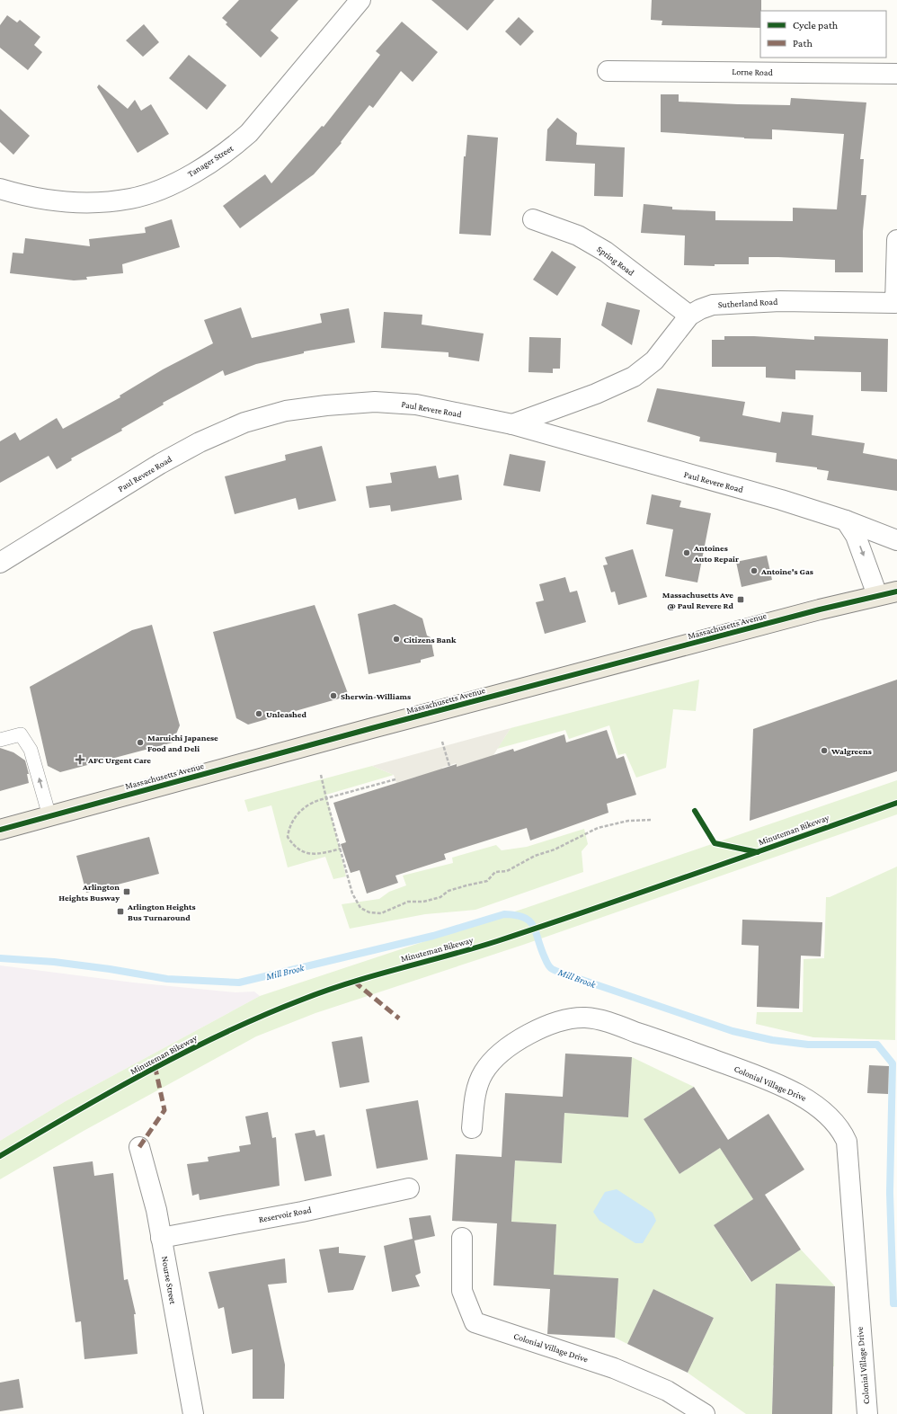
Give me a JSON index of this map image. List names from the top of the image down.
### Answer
{
  "streets": {
    "main road": ["Massachusetts Avenue"],
    "street": [
      "Lorne Road",
      "Tanager Street",
      "Spring Road",
      "Sutherland Road",
      "Paul Revere Road",
      "Colonial Village Drive",
      "Reservoir Road",
      "Nourse Street"
    ],
    "cycle path": ["Minuteman Bikeway"]
  },
  "crossings": [
    ["Spring Road", "Sutherland Road"],
    ["Sutherland Road", "Paul Revere Road"],
    ["Reservoir Road", "Nourse Street"]
  ],
  "water": ["Mill Brook"],
  "places": {
    "other": [
      "Antoines Auto Repair",
      "Antoine's Gas",
      "Citizens Bank",
      "Sherwin-Williams",
      "Unleashed",
      "Maruichi Japanese Food and Deli",
      "Walgreens"
    ],
    "transit": ["Massachusetts Ave @ Paul Revere Rd", "Arlington Heights Busway", "Arlington Heights Bus Turnaround"],
    "health": ["AFC Urgent Care"]
  },
  "legend": ["Cycle path", "Path"]
}
